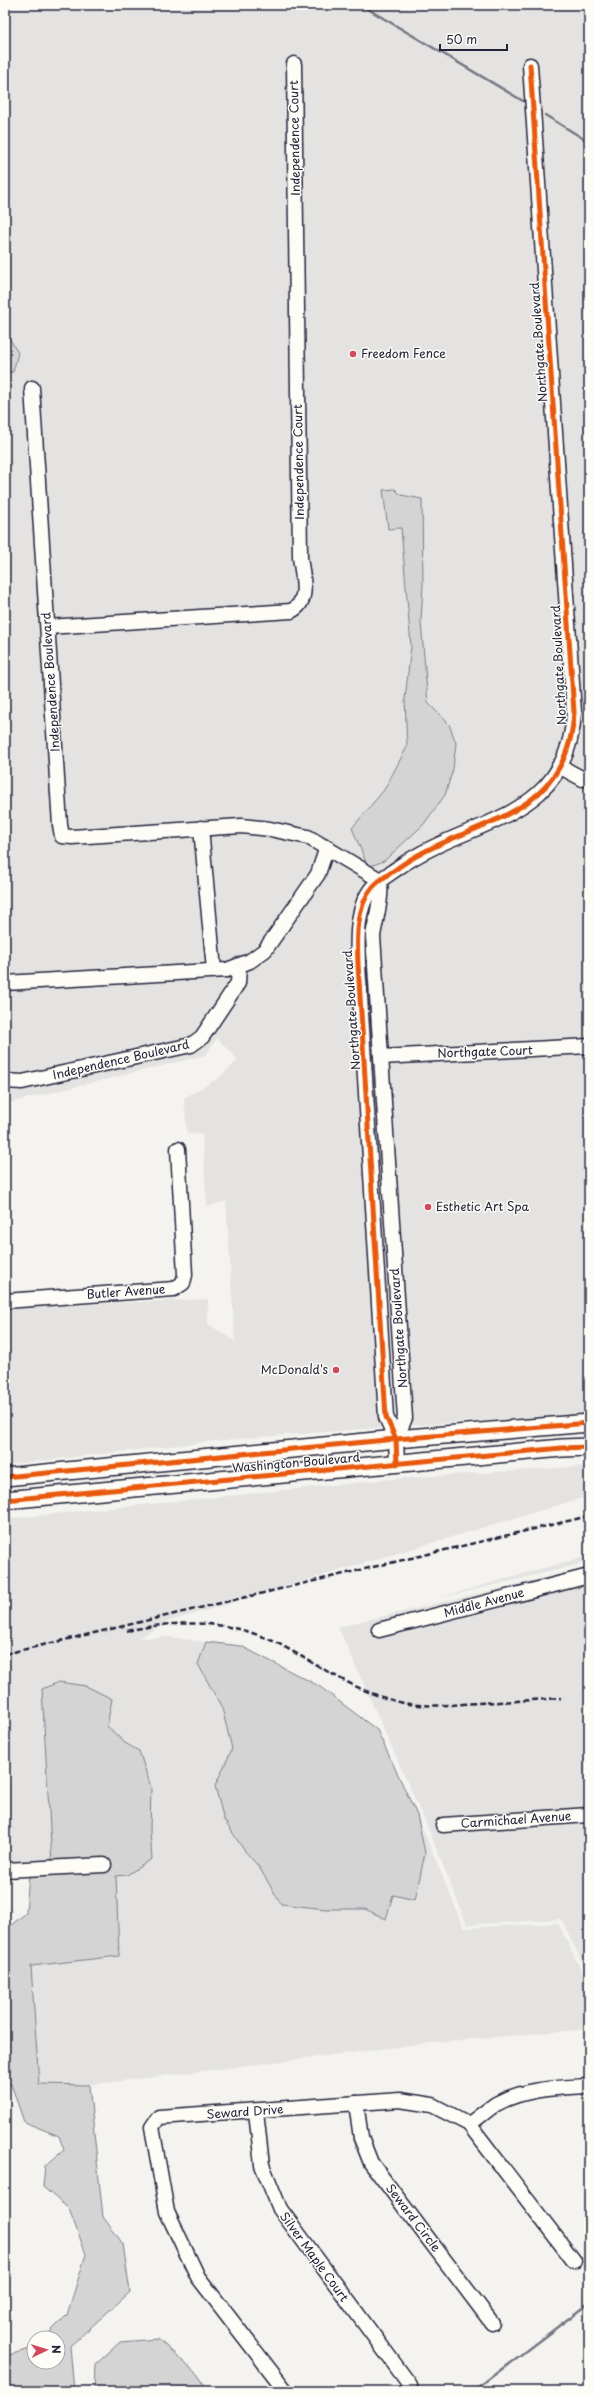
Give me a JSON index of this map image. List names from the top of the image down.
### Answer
{
  "streets": {
    "main road": ["Washington Boulevard"],
    "street": [
      "Independence Court",
      "Northgate Boulevard",
      "Independence Boulevard",
      "Northgate Court",
      "Butler Avenue",
      "Middle Avenue",
      "Carmichael Avenue",
      "Seward Drive",
      "Seward Circle",
      "Silver Maple Court"
    ]
  },
  "crossings": [
    ["Independence Court", "Independence Boulevard"],
    ["Northgate Boulevard", "Independence Boulevard"],
    ["Northgate Boulevard", "Northgate Court"],
    ["Northgate Boulevard", "Washington Boulevard"],
    ["Seward Drive", "Seward Circle"],
    ["Seward Drive", "Silver Maple Court"]
  ],
  "places": ["Freedom Fence", "Esthetic Art Spa", "McDonald's"],
  "scale_bar": "50 m",
  "north": "right"
}
